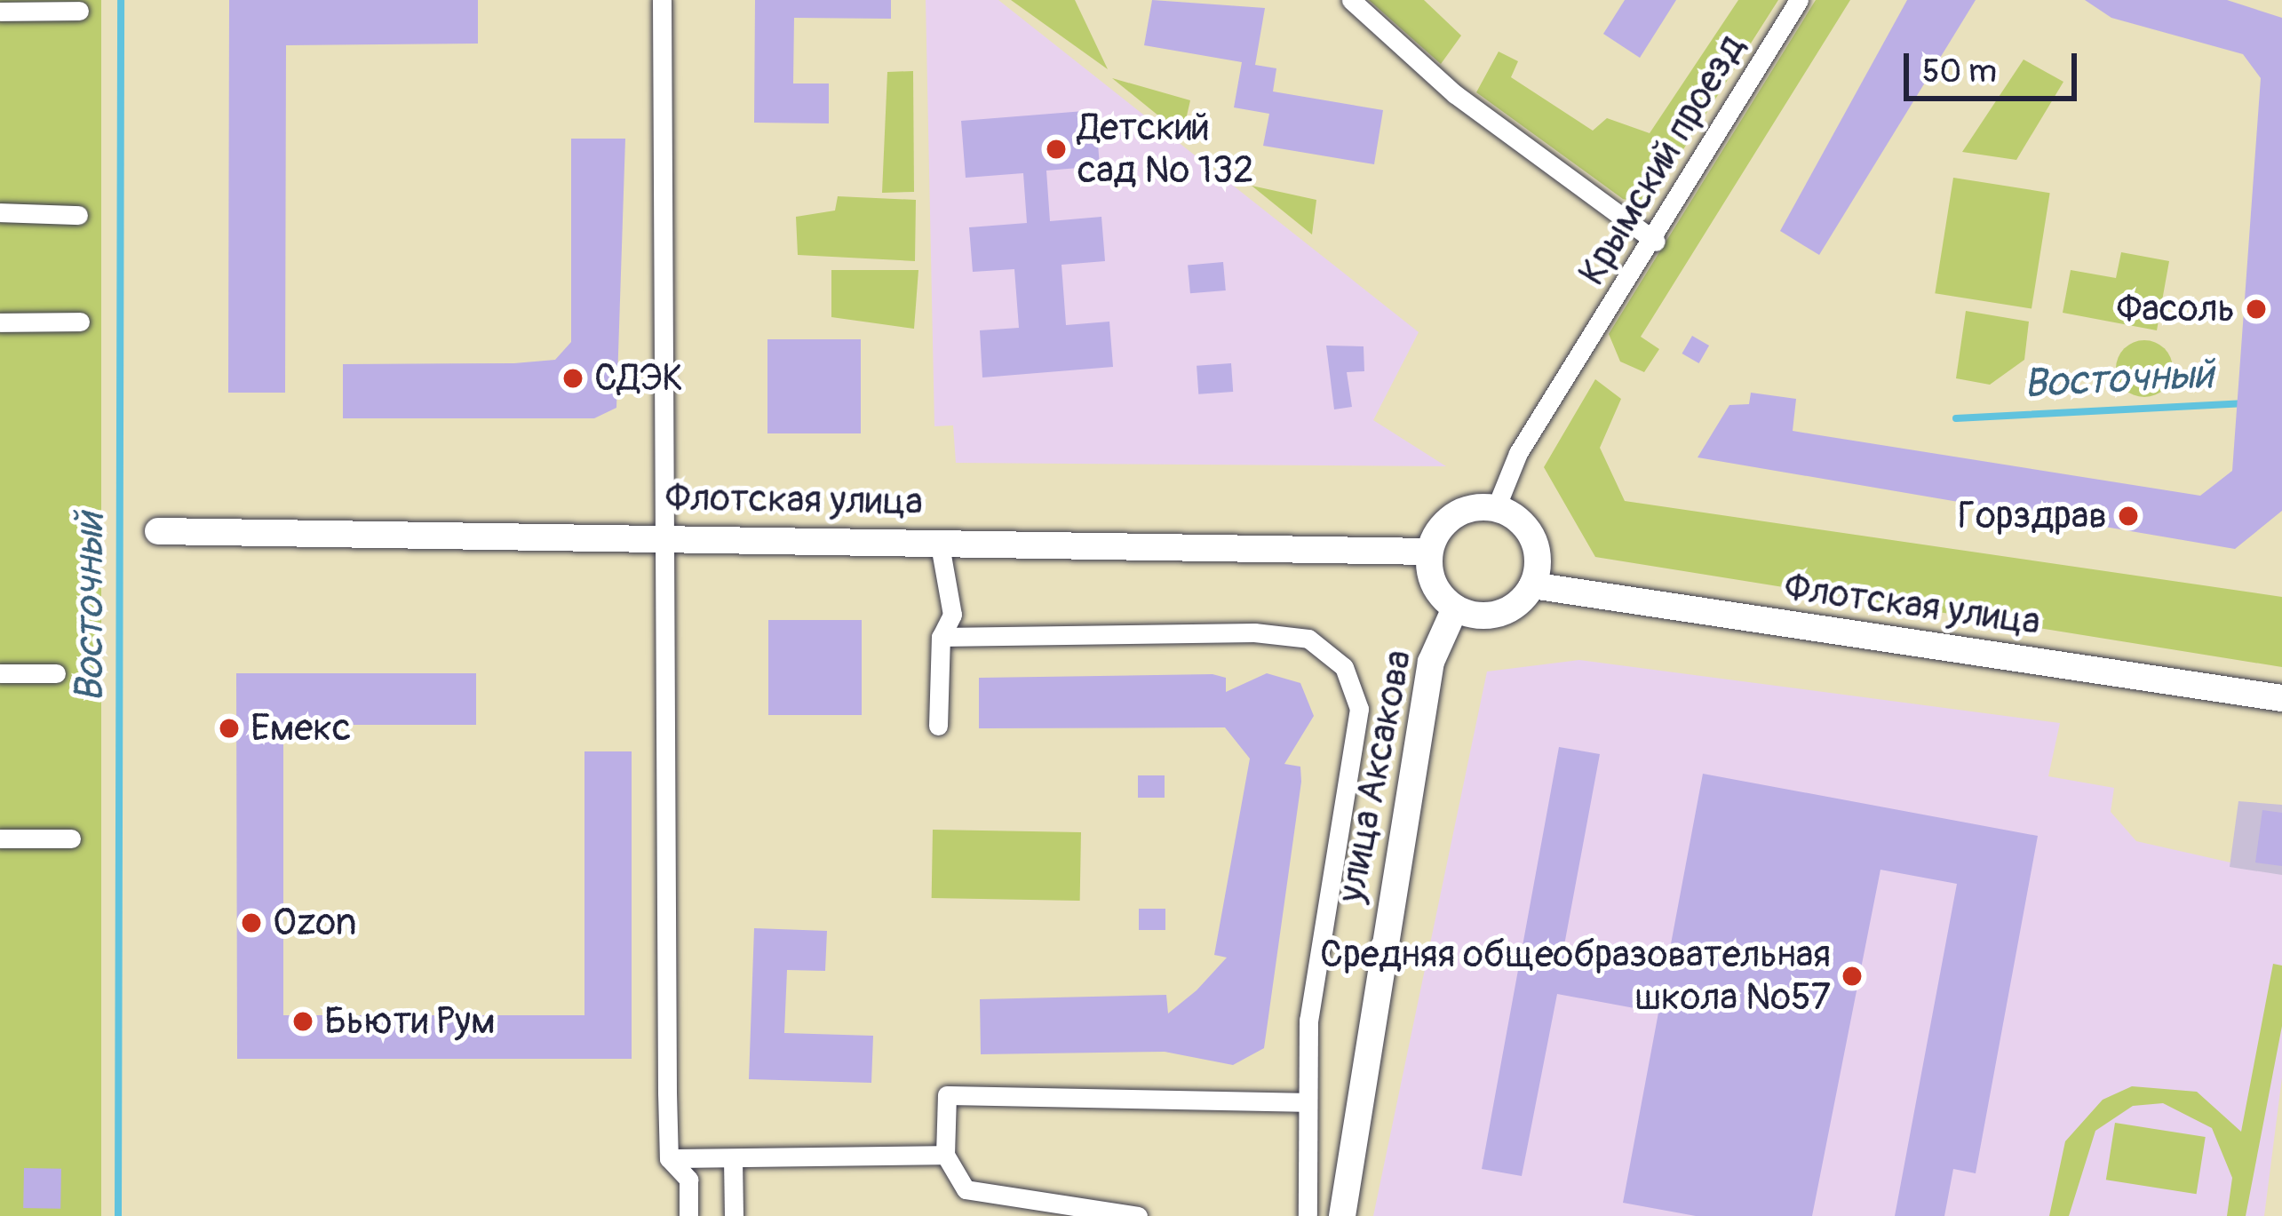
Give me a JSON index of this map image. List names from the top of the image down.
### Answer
{
  "streets": {
    "street": ["Крымский проезд", "Флотская улица", "улица Аксакова"]
  },
  "crossings": [
    ["Крымский проезд", "Флотская улица"],
    ["Крымский проезд", "улица Аксакова"],
    ["Флотская улица", "улица Аксакова"]
  ],
  "water": ["Восточный"],
  "places": [
    "Детский сад № 132",
    "Фасоль",
    "СДЭК",
    "Горздрав",
    "Емекс",
    "Ozon",
    "Средняя общеобразовательная школа №57",
    "Бьюти Рум"
  ],
  "scale_bar": "50 m"
}
